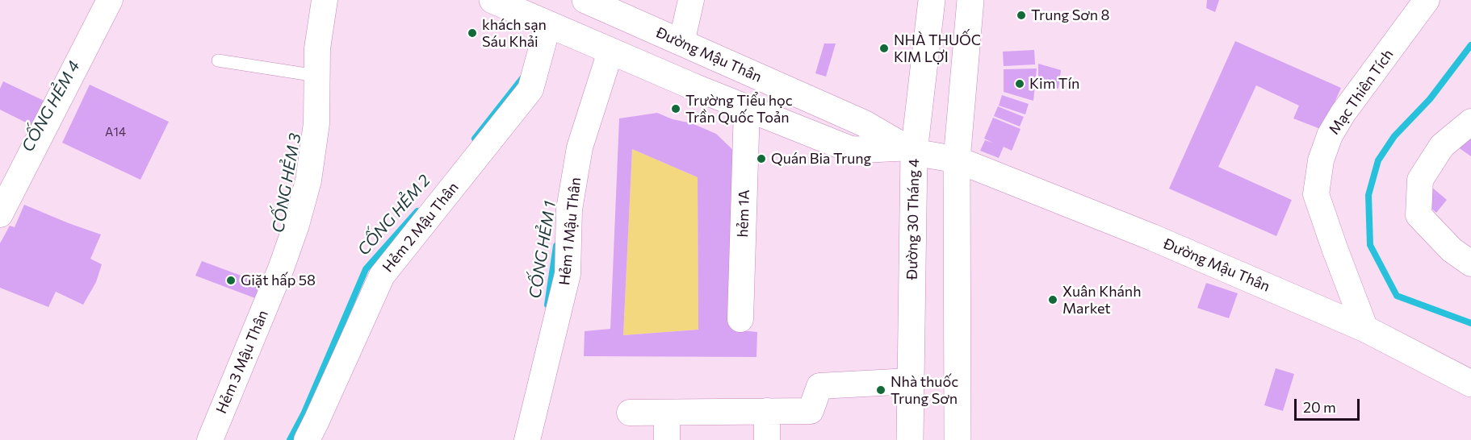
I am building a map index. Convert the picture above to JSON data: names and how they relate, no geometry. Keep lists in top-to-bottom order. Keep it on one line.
{"streets":{"main road":["Đường Mậu Thân","Đường 30 Tháng 4"],"street":["Mạc Thiên Tích","hẻm 1A","Hẻm 2 Mậu Thân","Hẻm 1 Mậu Thân","Hẻm 3 Mậu Thân"]},"crossings":[["Đường Mậu Thân","Mạc Thiên Tích"],["Đường Mậu Thân","Đường 30 Tháng 4"]],"water":["CỐNG HẺM 4","CỐNG HẺM 3","CỐNG HẺM 2","CỐNG HẺM 1"],"places":["Trung Sơn 8","khách sạn Sáu Khải","NHÀ THUỐC KIM LỢI","Kim Tín","Trường Tiểu học Trần Quốc Toản","Quán Bia Trung","Giặt hấp 58","Xuân Khánh Market","Nhà thuốc Trung Sơn"],"house_numbers":["A14"],"scale_bar":"20 m"}
